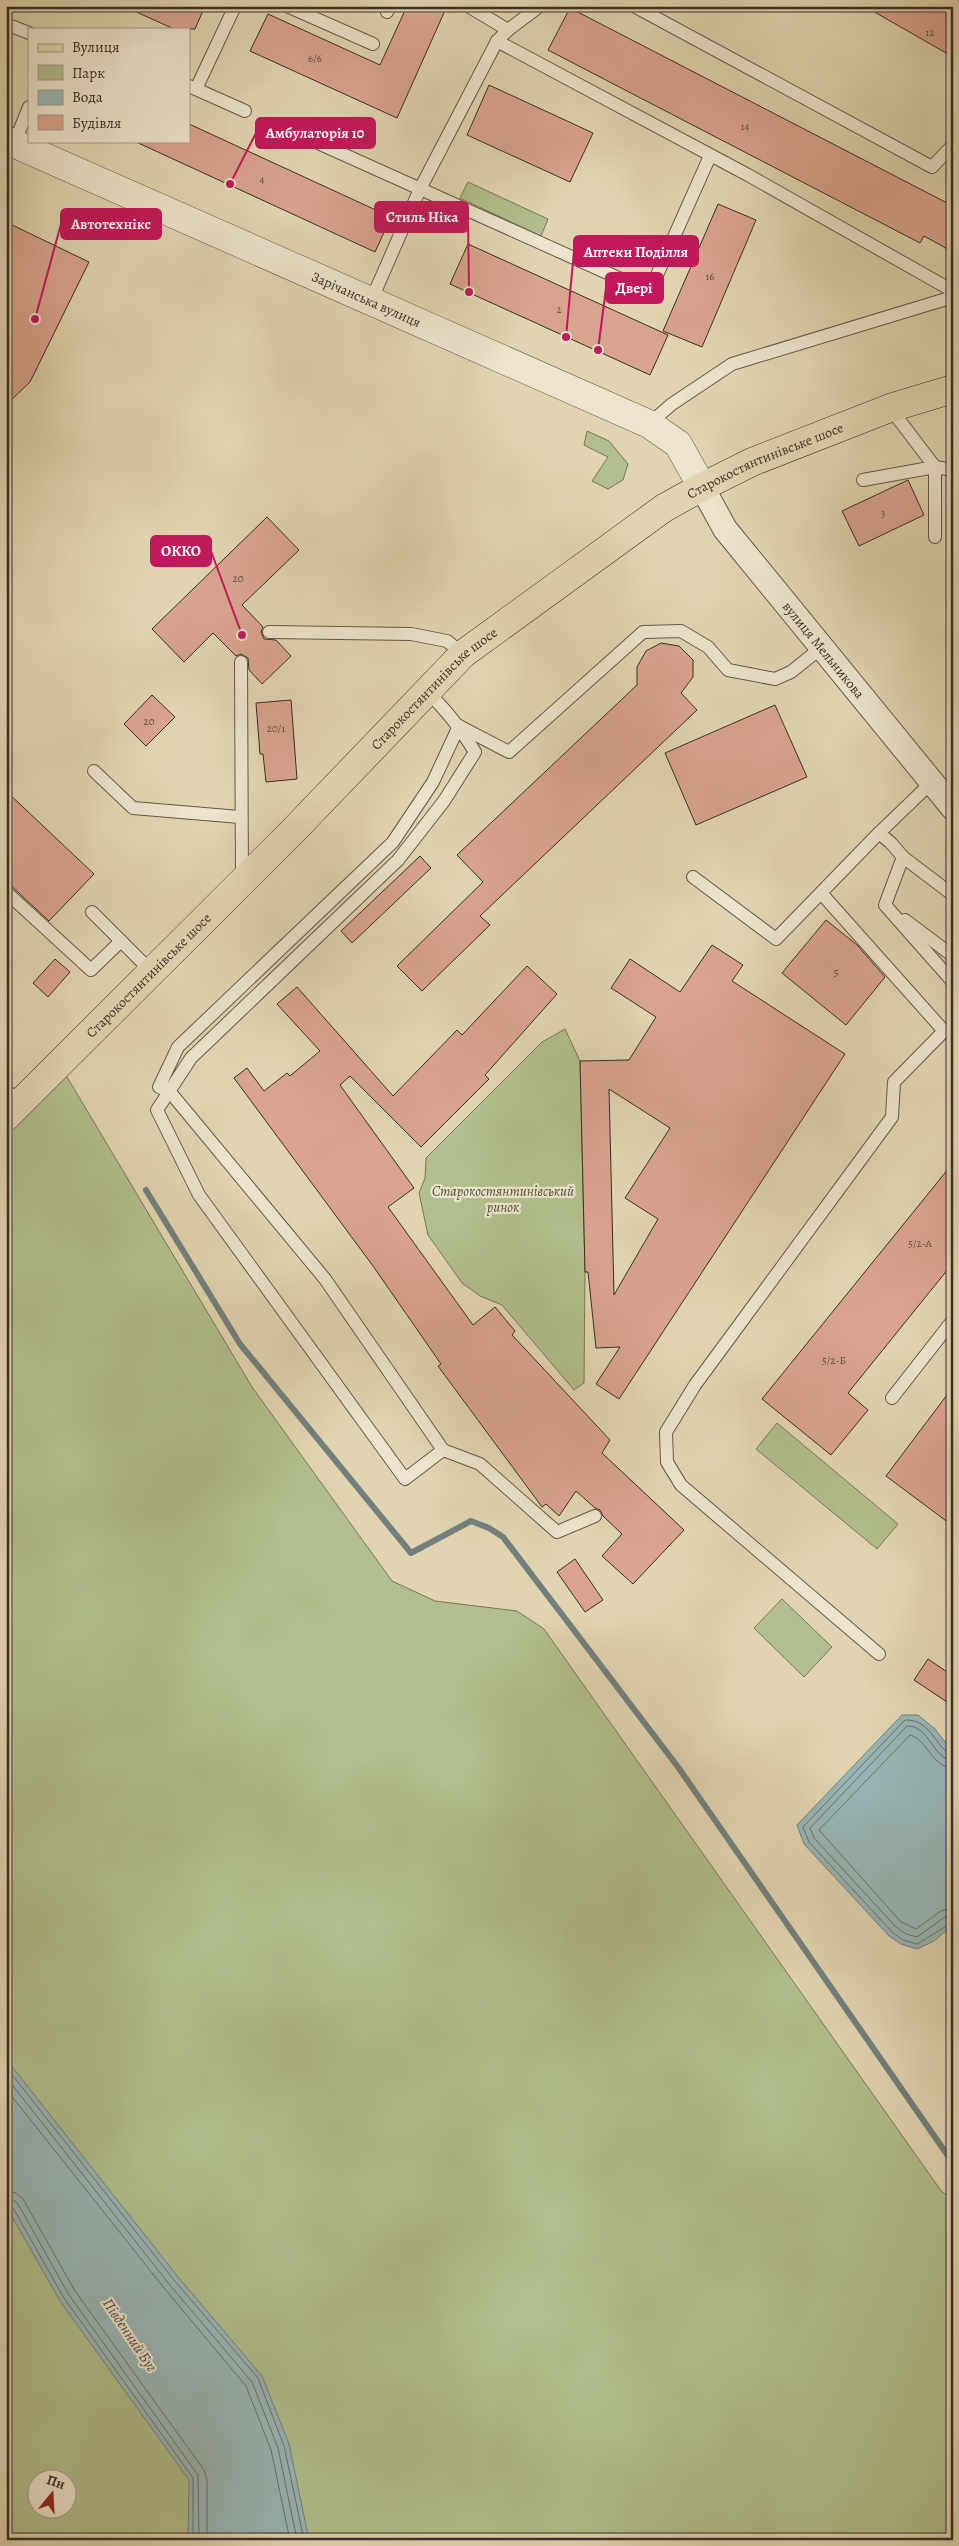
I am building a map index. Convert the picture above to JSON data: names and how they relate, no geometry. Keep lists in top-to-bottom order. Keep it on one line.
{"streets":{"main road":["Старокостянтинівське шосе"],"street":["Зарічанська вулиця","вулиця Мельникова"]},"crossings":[["Зарічанська вулиця","Старокостянтинівське шосе"],["Зарічанська вулиця","вулиця Мельникова"],["Старокостянтинівське шосе","вулиця Мельникова"]],"water":["Південний Буг"],"parks":["Старокостянтинівський ринок"],"places":["Амбулаторія 10","Стиль Ніка","Автотехнікс","Аптеки Поділля","Двері","ОККО"],"house_numbers":["12","6/6","14","4","16","2","3","20","20","20/1","5","5/2-А","5/2-Б"],"legend":["Вулиця","Парк","Вода","Будівля"],"north":"top"}
